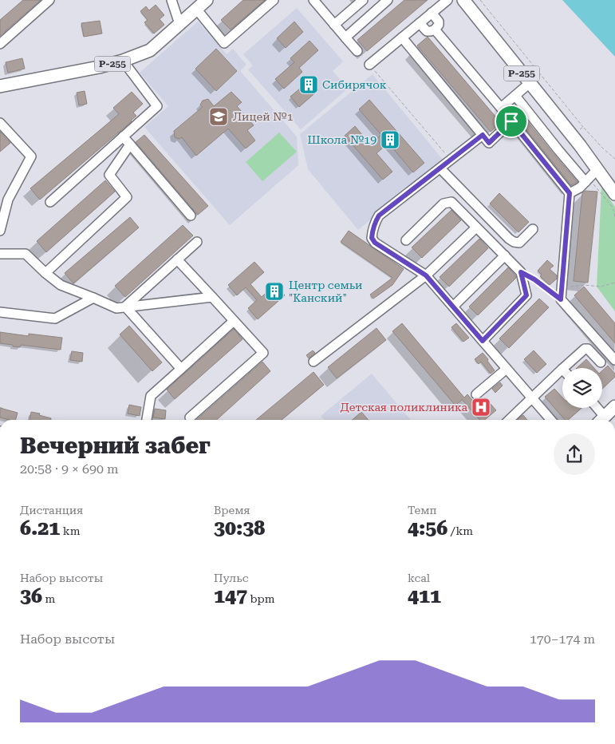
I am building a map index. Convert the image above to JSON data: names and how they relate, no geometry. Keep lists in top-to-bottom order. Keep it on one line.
{"streets":{"main road":["Р-255"]},"places":{"building":["Сибирячок","Школа №19","Центр семьи \"Канский\""],"school or university":["Лицей №1"],"hospital":["Детская поликлиника"]},"page":{"heading":["Вечерний забег","20:58 · 9 × 690 m"],"stats":[["Дистанция","6.21 km"],["Время","30:38"],["Темп","4:56 /km"],["Набор высоты","36 m"],["Пульс","147 bpm"],["kcal","411"]],"chart":["Набор высоты","170–174 m"]}}
